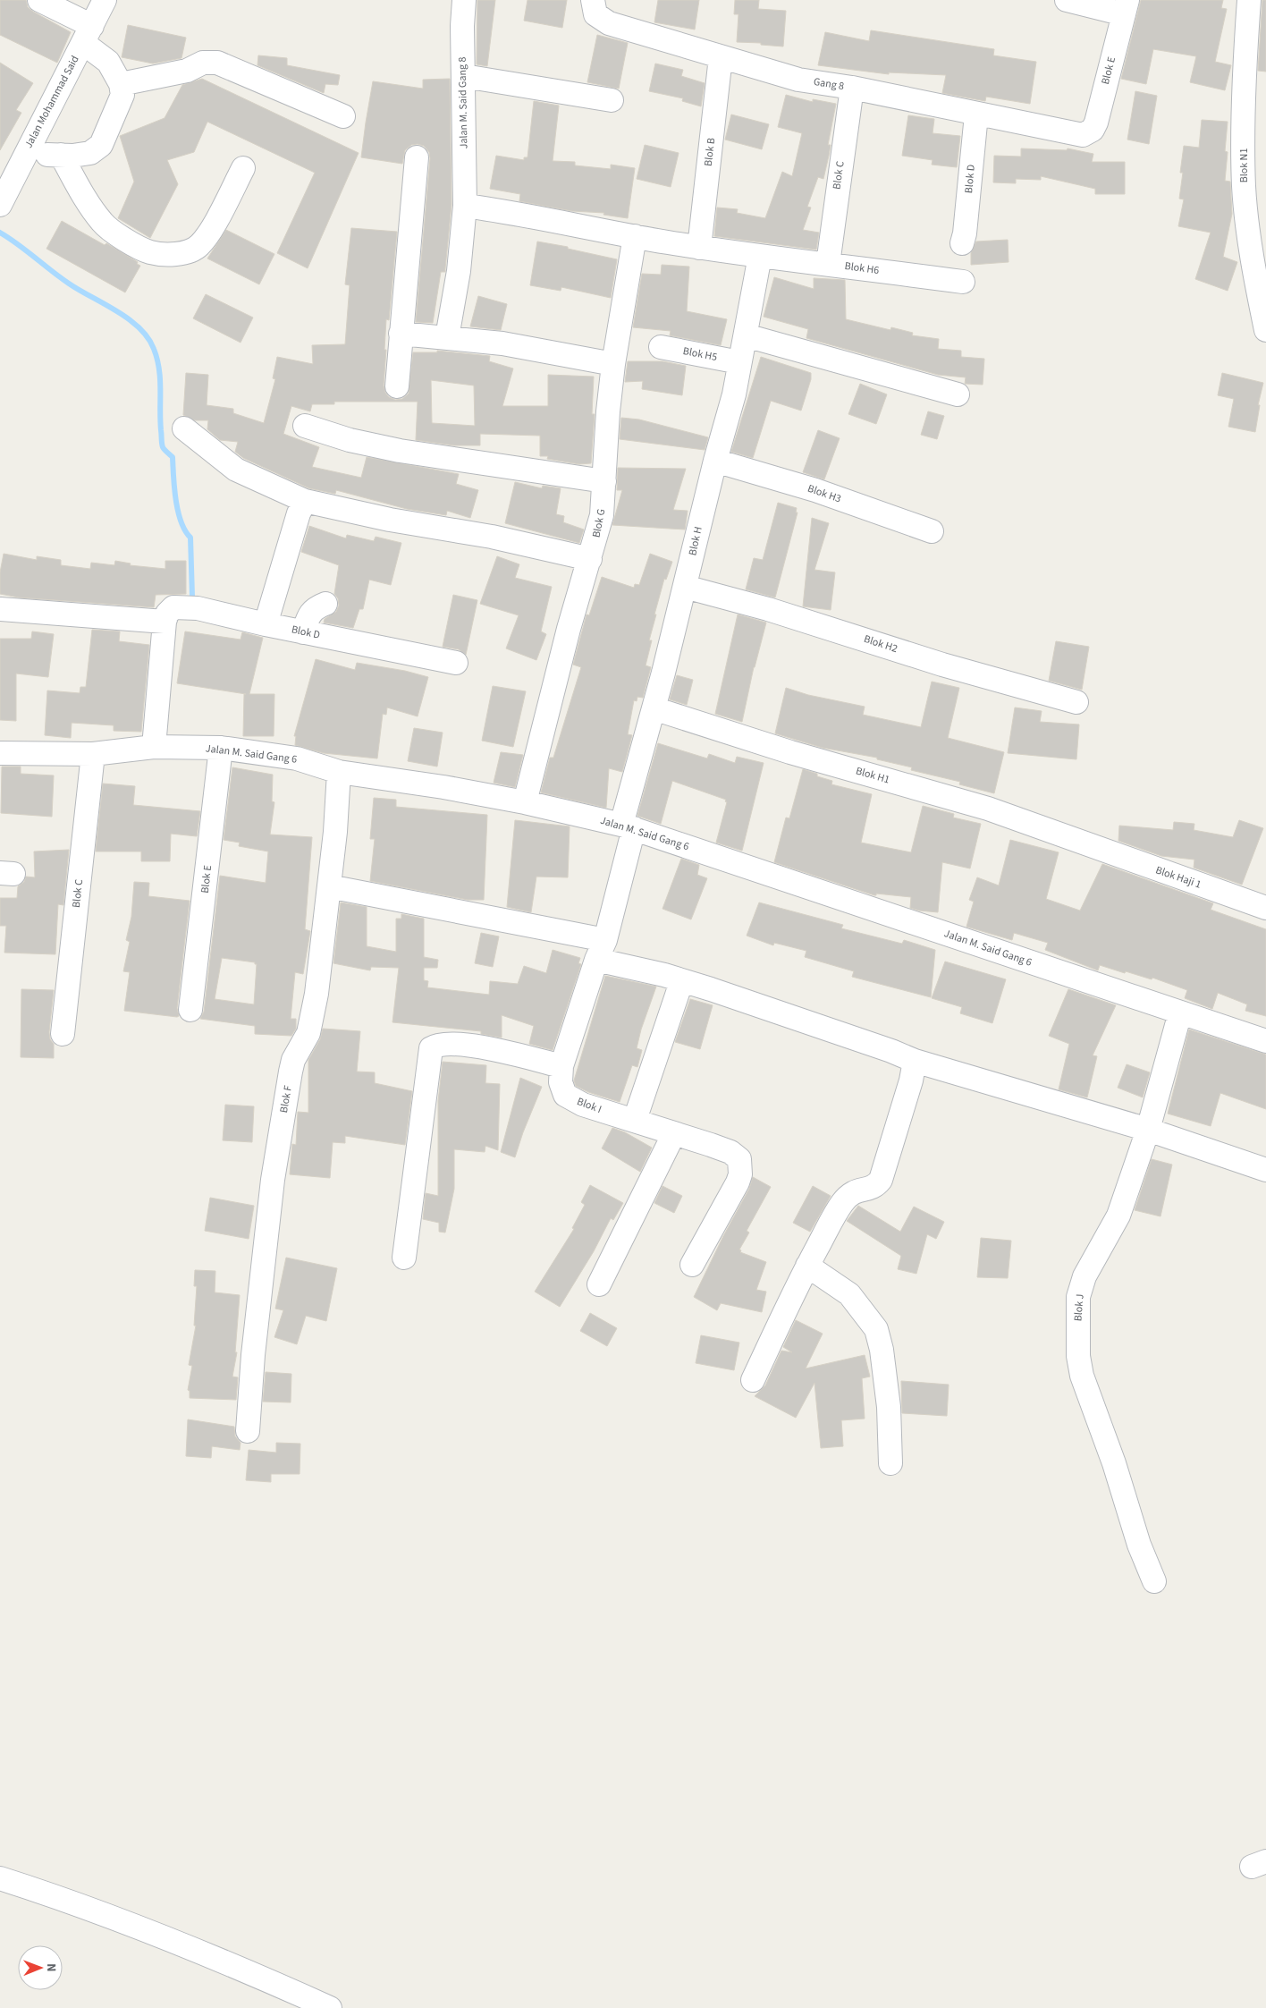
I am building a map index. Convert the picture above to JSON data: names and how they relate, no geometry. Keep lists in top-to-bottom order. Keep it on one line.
{"streets":{"street":["Blok E","Gang 8","Jalan Mohammad Said","Jalan M. Said Gang 8","Blok B","Blok N1","Blok C","Blok D","Blok H6","Blok H5","Blok H3","Blok G","Blok H","Blok H2","Jalan M. Said Gang 6","Blok H1","Blok Haji 1","Blok F","Blok I","Blok J"]},"crossings":[["Blok E","Gang 8"],["Blok E","Jalan M. Said Gang 6"],["Gang 8","Blok B"],["Gang 8","Blok C"],["Gang 8","Blok D"],["Jalan M. Said Gang 8","Blok H6"],["Blok B","Blok H6"],["Blok C","Blok H6"],["Blok C","Jalan M. Said Gang 6"],["Blok H6","Blok G"],["Blok H6","Blok H"],["Blok H5","Blok H"],["Blok H3","Blok H"],["Blok G","Jalan M. Said Gang 6"],["Blok H","Blok H2"],["Blok H","Jalan M. Said Gang 6"],["Blok H","Blok H1"],["Blok H","Blok I"],["Jalan M. Said Gang 6","Blok F"],["Jalan M. Said Gang 6","Blok I"],["Jalan M. Said Gang 6","Blok J"],["Blok H1","Blok Haji 1"]],"north":"right"}
